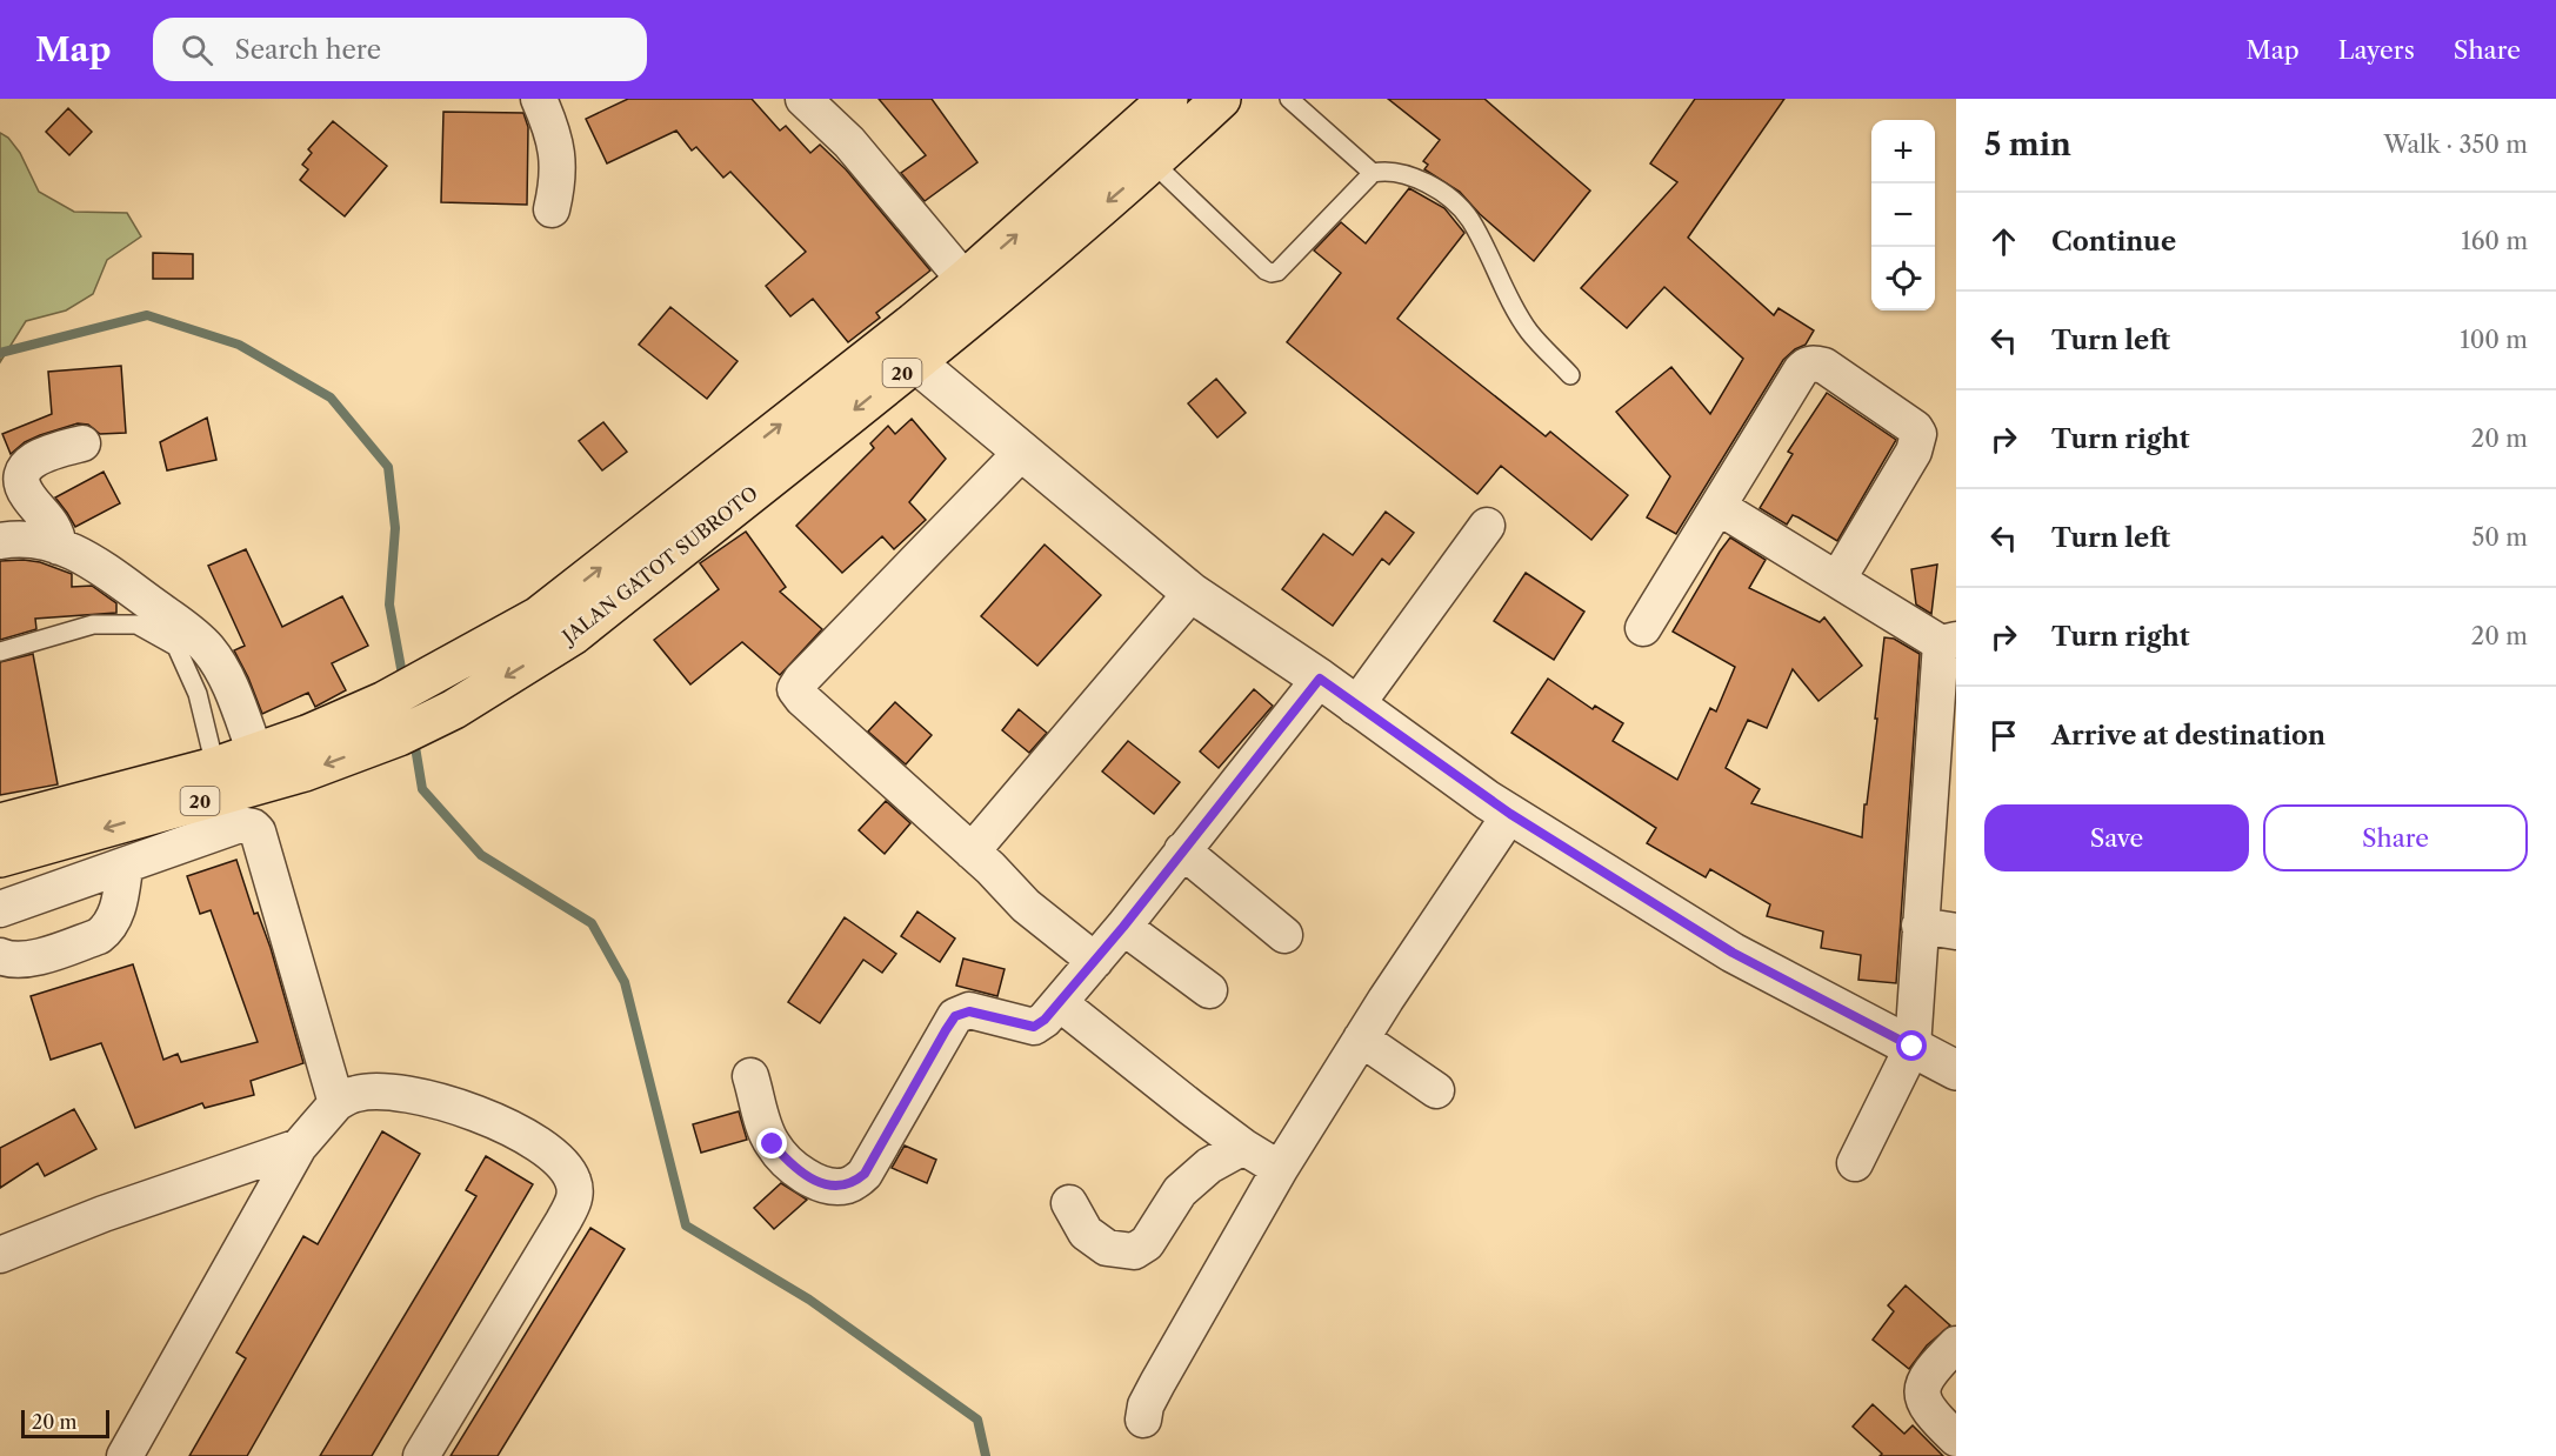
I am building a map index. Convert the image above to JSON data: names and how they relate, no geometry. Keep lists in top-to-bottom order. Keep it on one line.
{"streets":{"highway":["20","JALAN GATOT SUBROTO"]},"scale_bar":"20 m","page":{"header":"Map","search":"Search here","nav":["Map","Layers","Share"],"heading":["5 min","Walk · 350 m"],"map_buttons":["+","−"],"list":[["Continue","160 m"],["Turn left","100 m"],["Turn right","20 m"],["Turn left","50 m"],["Turn right","20 m"],"Arrive at destination"],"buttons":["Save","Share"],"scale":"20 m"}}
